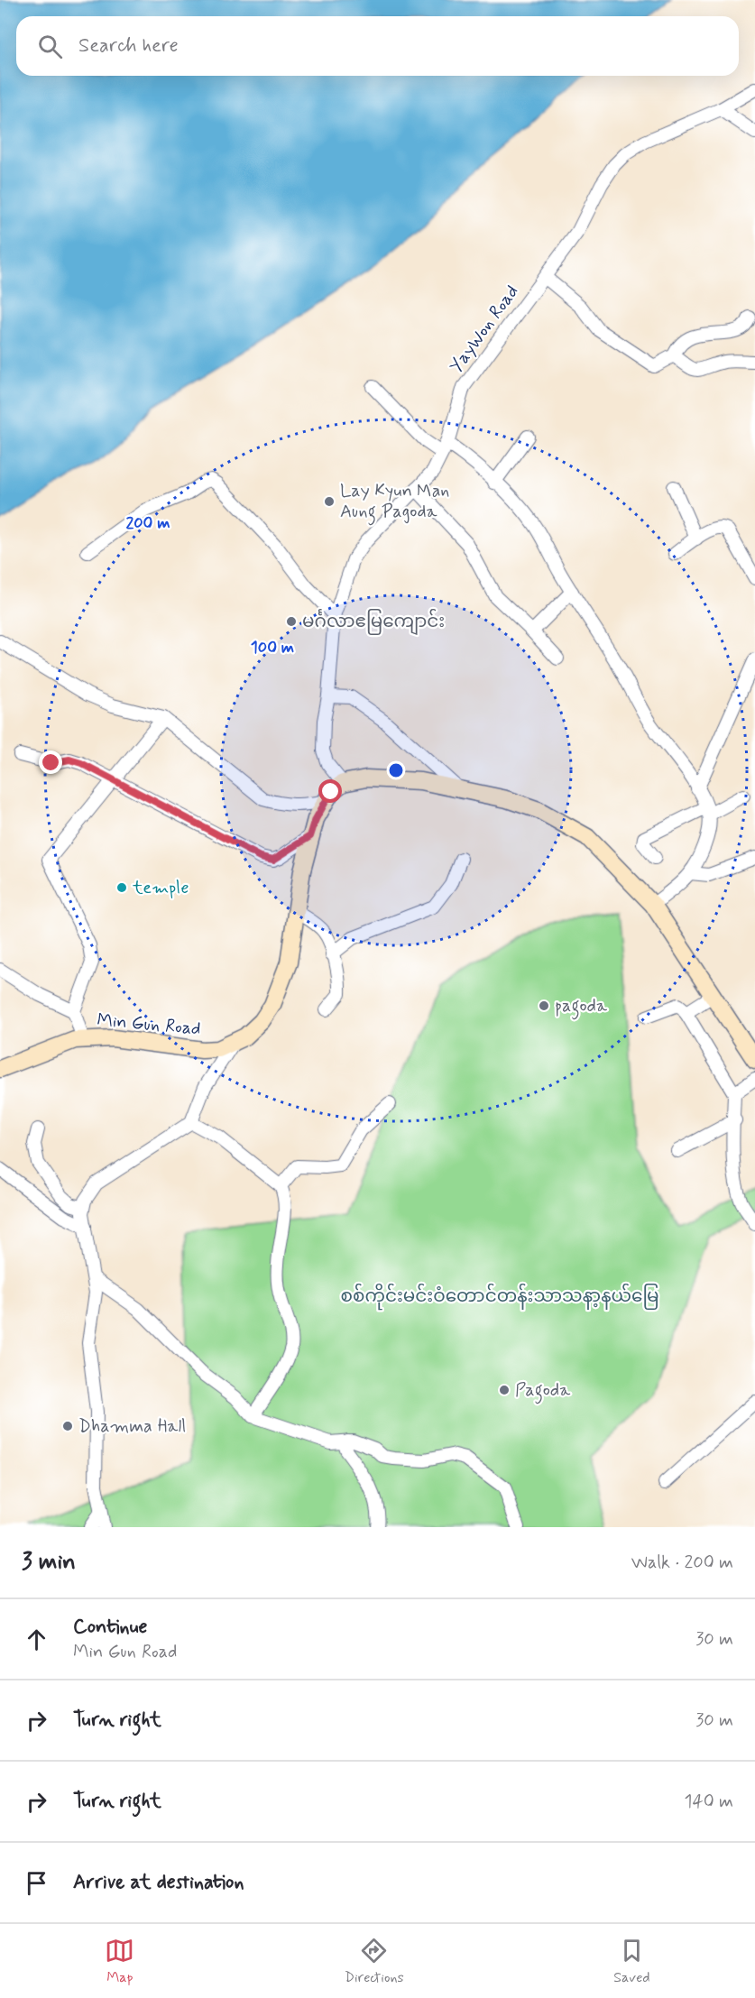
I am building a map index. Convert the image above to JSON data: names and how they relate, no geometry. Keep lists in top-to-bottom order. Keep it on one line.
{"streets":{"street":["YayWon Road","Min Gun Road"]},"crossings":[["YayWon Road","Min Gun Road"]],"parks":["စစ်ကိုင်းမင်းဝံတောင်တန်းသာသနာ့နယ်မြေ"],"places":["Lay Kyun Man Aung Pagoda","မင်္ဂလာဧမြကျောင်း","temple","pagoda","Pagoda","Dhamma Hall"],"page":{"search":"Search here","heading":["3 min","Walk · 200 m"],"list":[["Continue","Min Gun Road","30 m"],["Turn right","30 m"],["Turn right","140 m"],"Arrive at destination"],"nav":["Map","Directions","Saved"]},"rings":["200 m","100 m"]}
